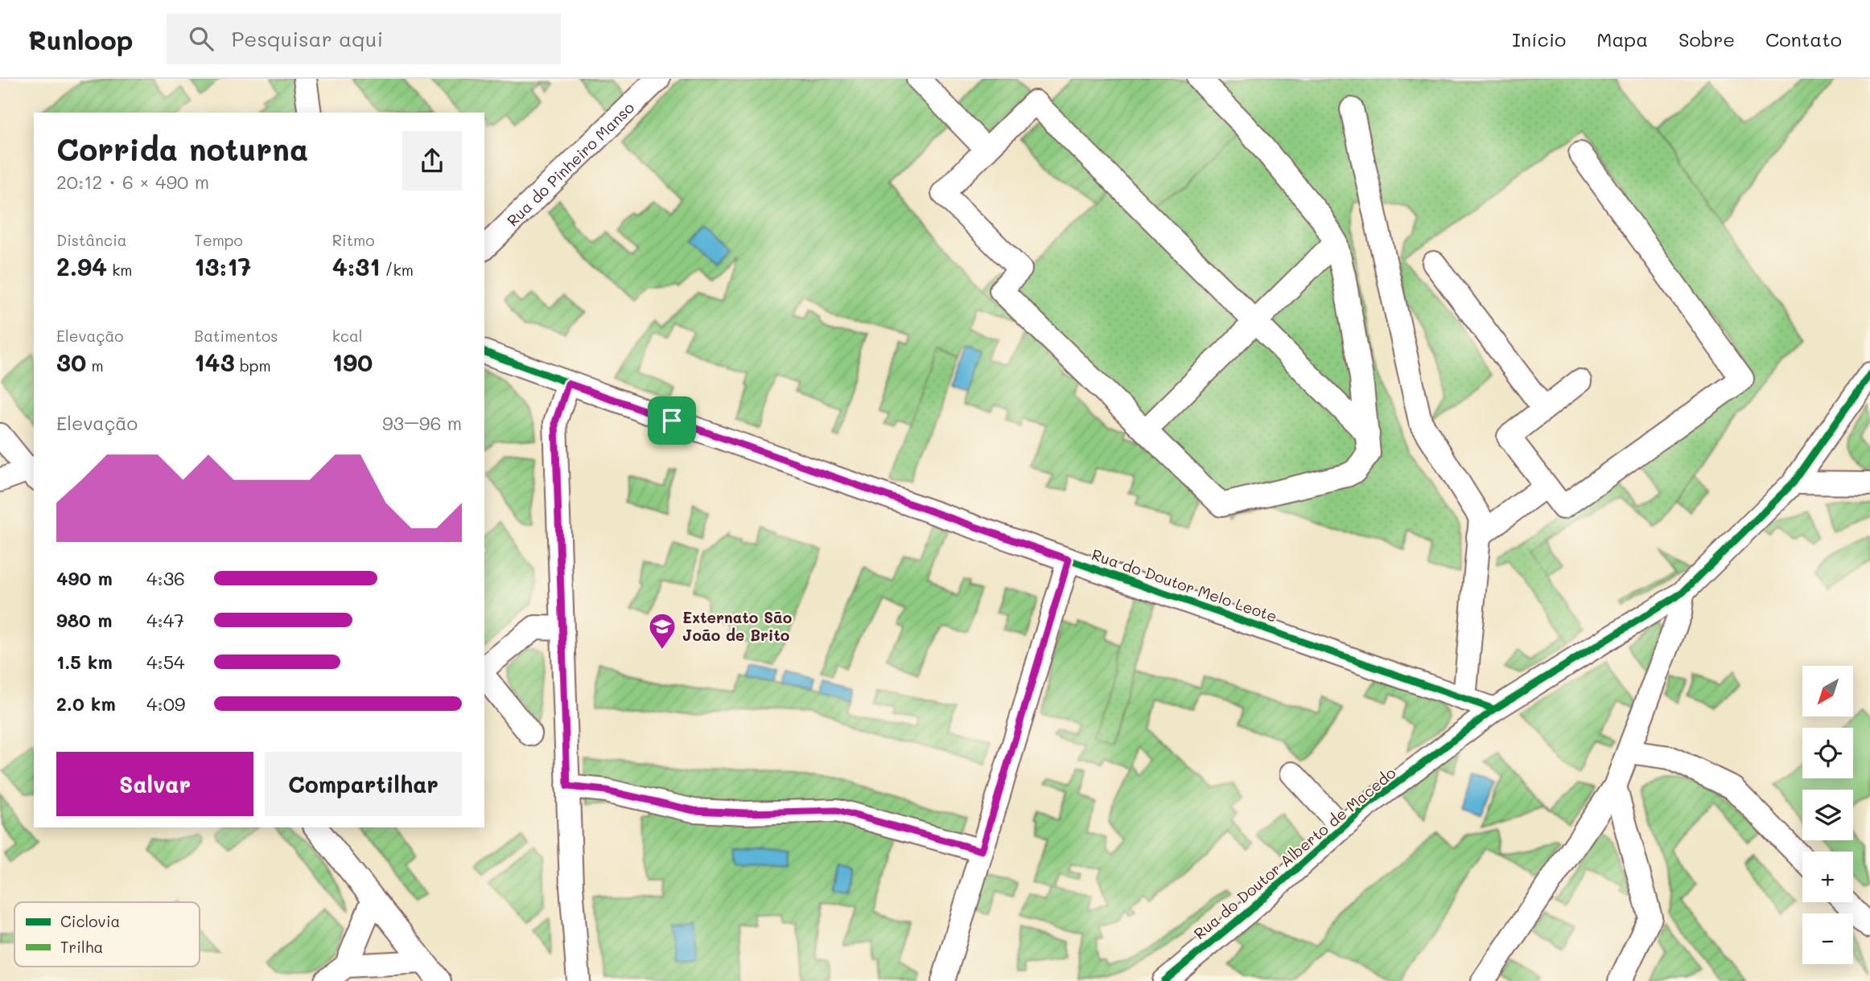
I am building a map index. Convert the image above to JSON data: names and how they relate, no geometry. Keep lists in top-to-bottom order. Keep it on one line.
{"streets":{"street":["Rua do Pinheiro Manso","Rua do Doutor Melo Leote","Rua do Doutor Alberto de Macedo"]},"crossings":[["Rua do Doutor Melo Leote","Rua do Doutor Alberto de Macedo"]],"places":{"school or university":["Externato São João de Brito"]},"legend":["Ciclovia","Trilha"],"north":"bottom left","page":{"header":"Runloop","search":"Pesquisar aqui","nav":["Início","Mapa","Sobre","Contato"],"heading":["Corrida noturna","20:12 · 6 × 490 m"],"stats":[["Distância","2.94 km"],["Tempo","13:17"],["Ritmo","4:31 /km"],["Elevação","30 m"],["Batimentos","143 bpm"],["kcal","190"]],"chart":["Elevação","93–96 m"],"list":[{"name":"490 m","note":"4:36"},{"name":"980 m","note":"4:47"},{"name":"1.5 km","note":"4:54"},{"name":"2.0 km","note":"4:09"}],"map_buttons":["+","−"],"buttons":["Salvar","Compartilhar"]}}
